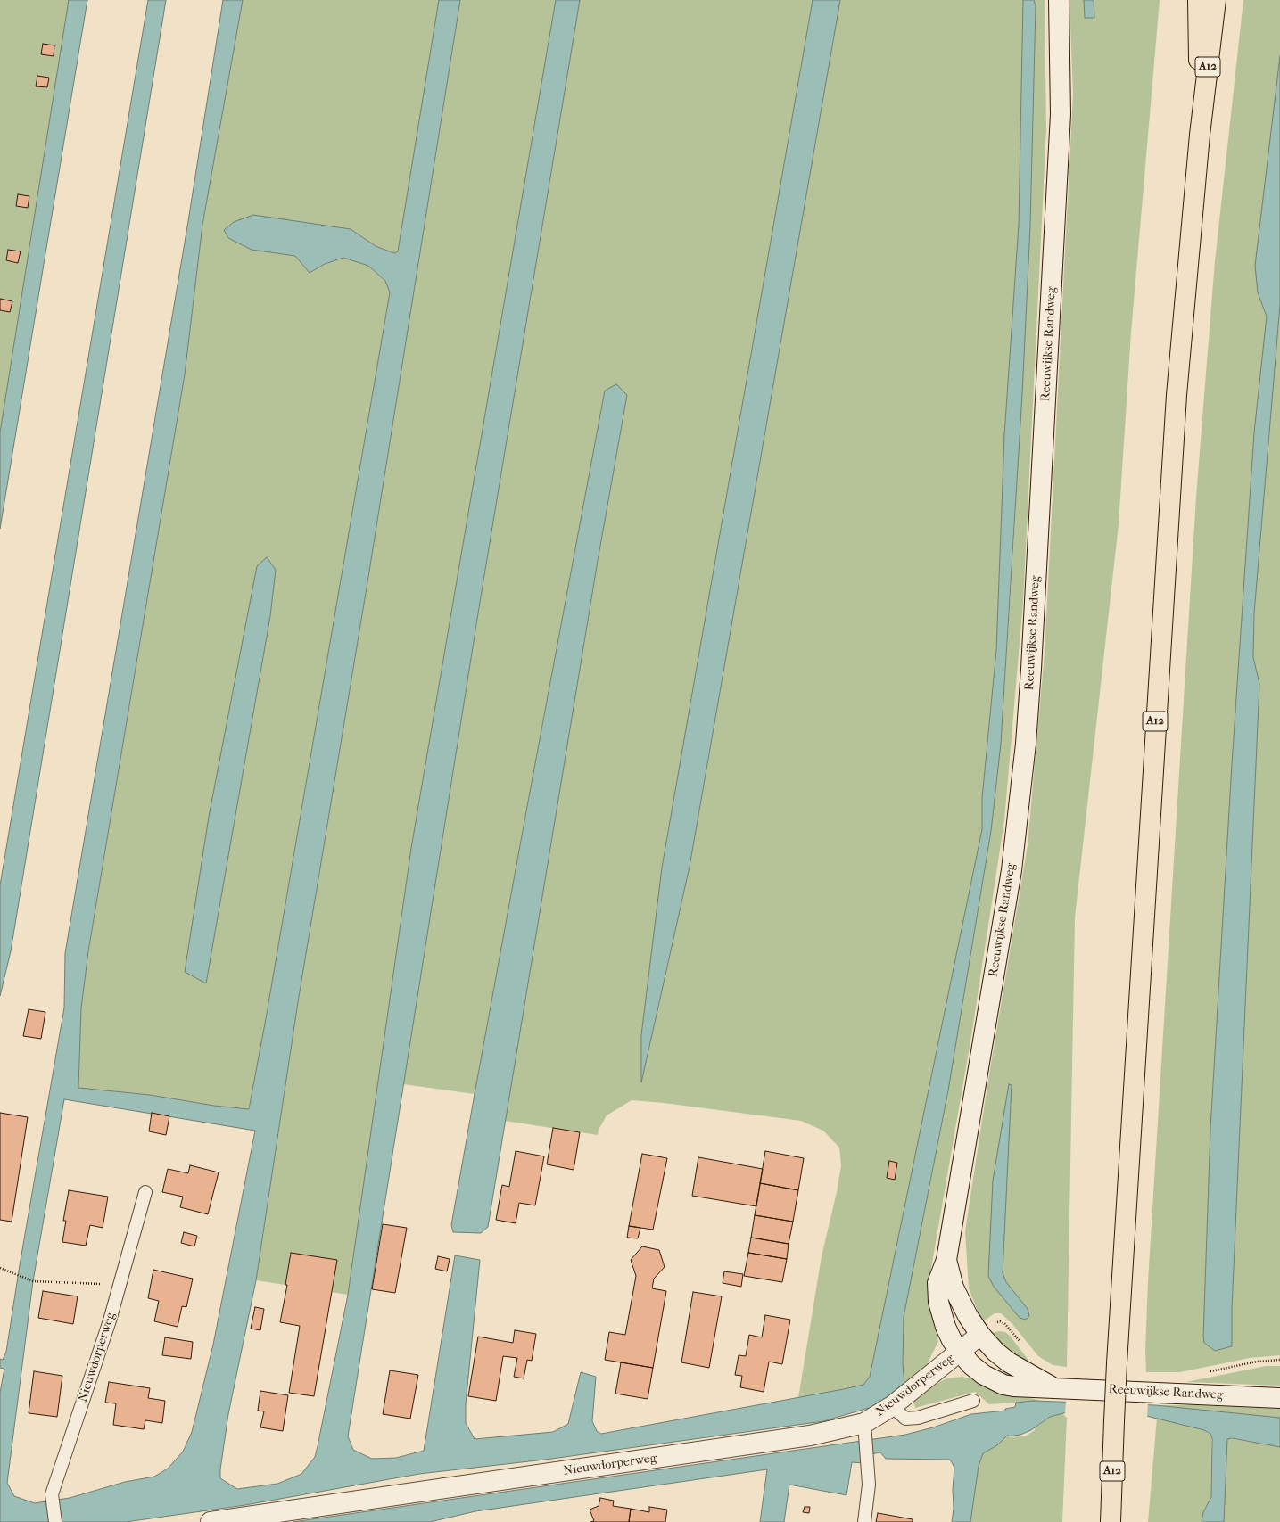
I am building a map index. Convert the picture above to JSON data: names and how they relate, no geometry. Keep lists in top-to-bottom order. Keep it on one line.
{"streets":{"highway":["A12"],"main road":["Reeuwijkse Randweg","Nieuwdorperweg"]},"crossings":[["Reeuwijkse Randweg","Nieuwdorperweg"]]}
